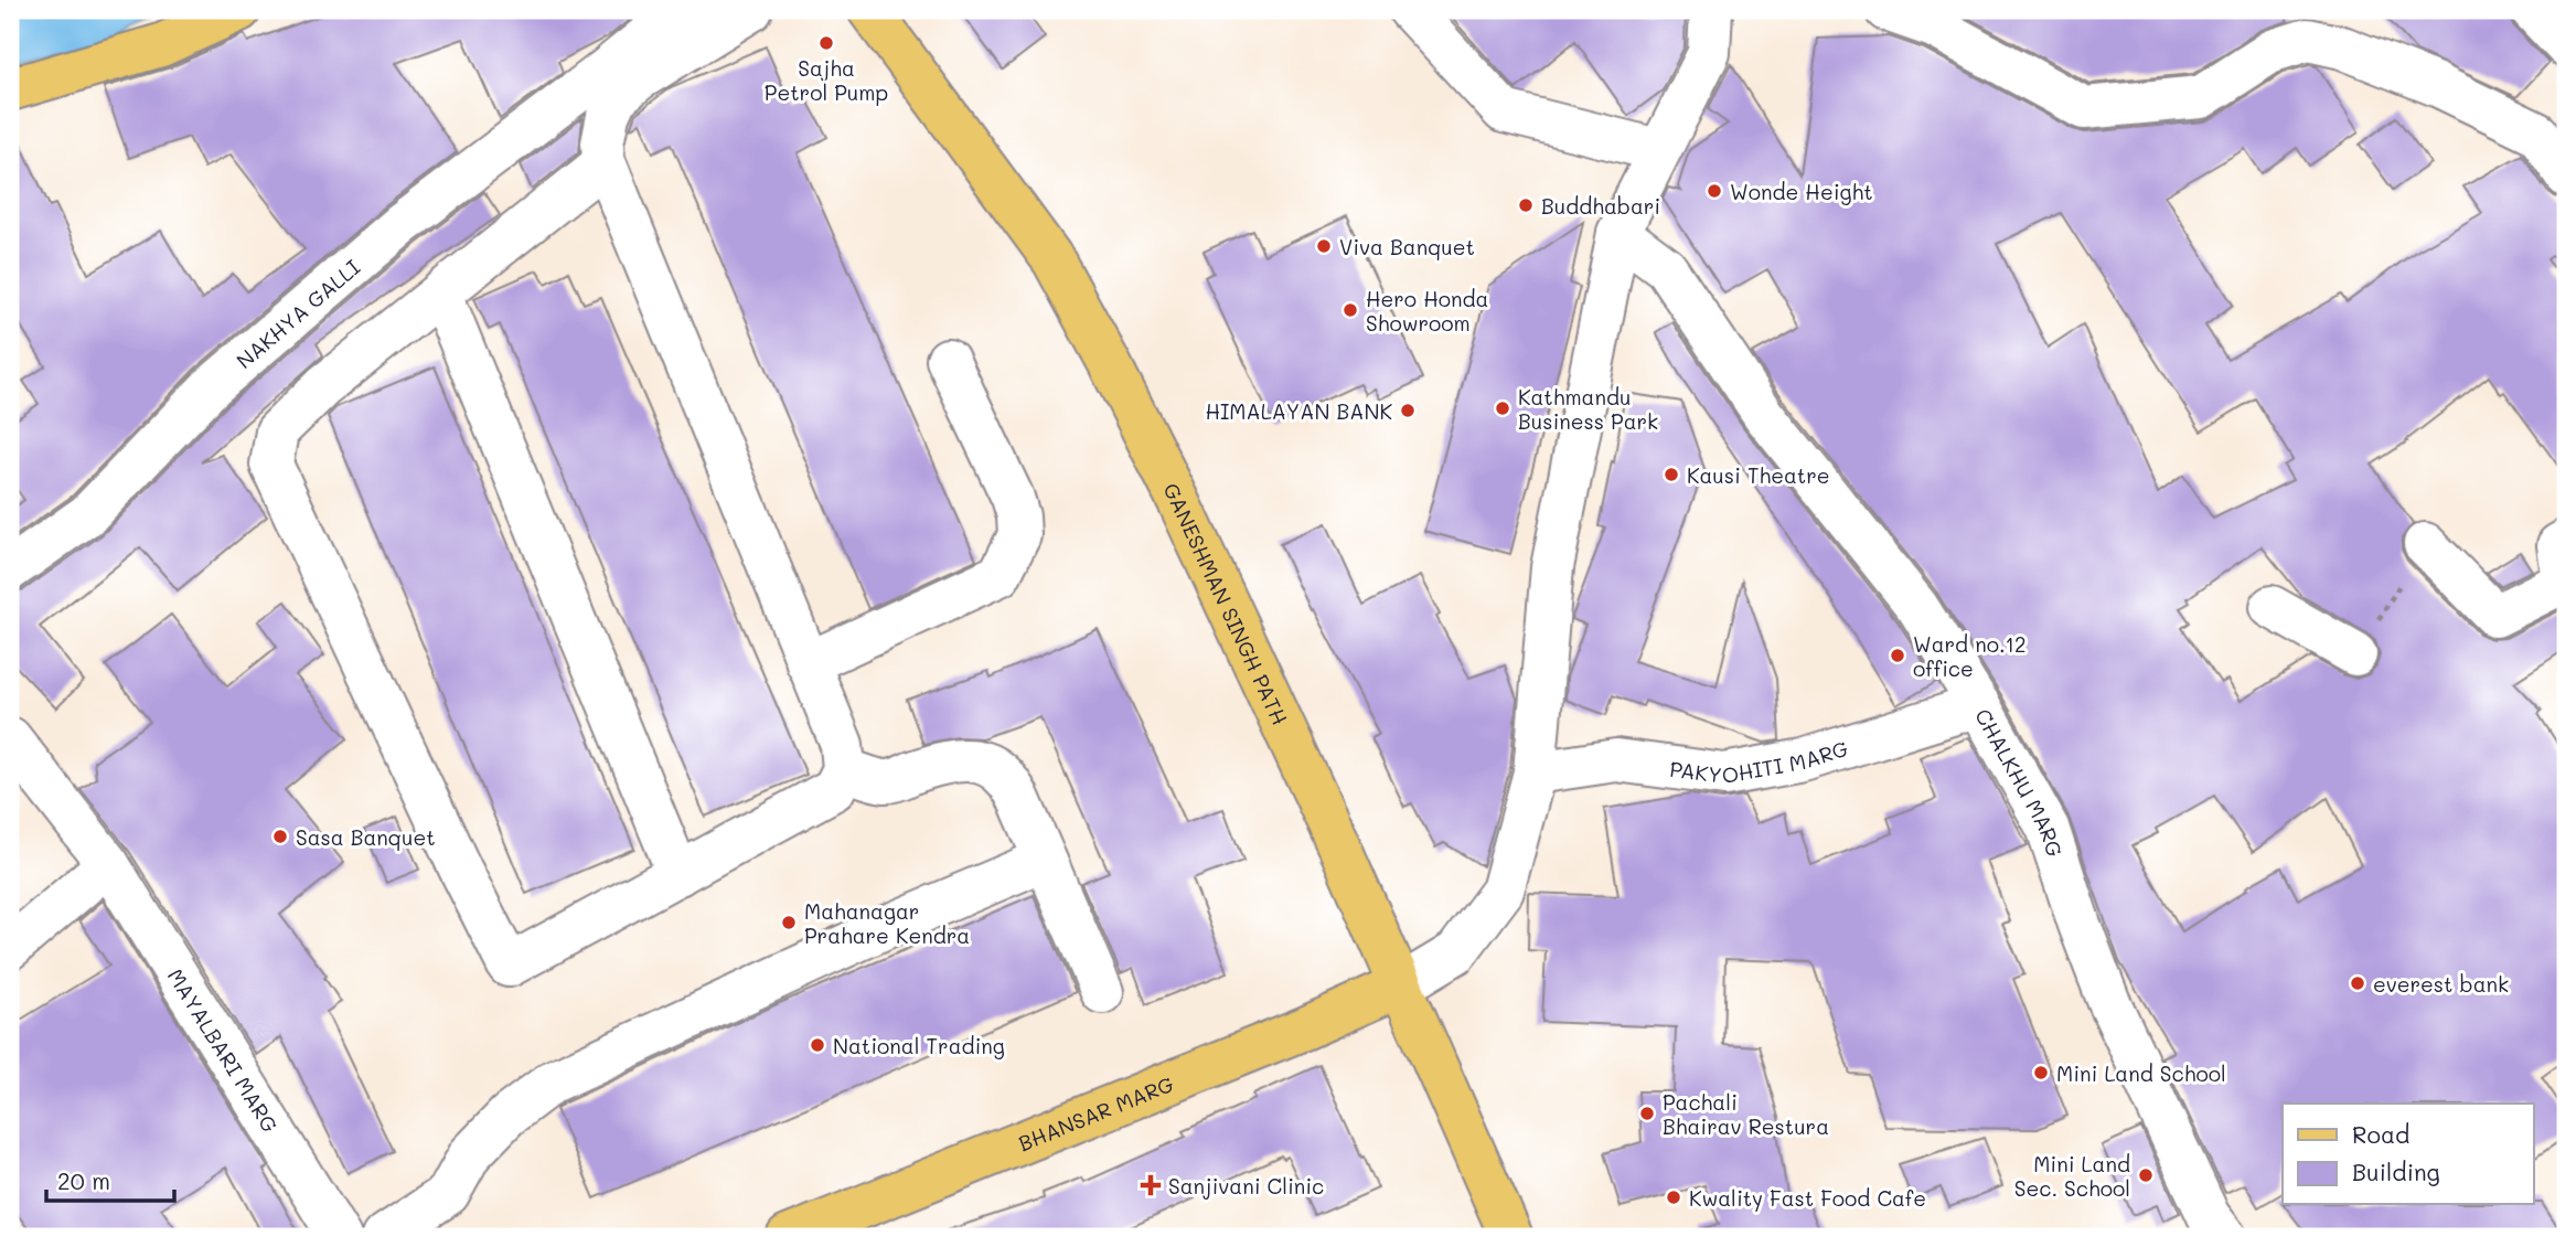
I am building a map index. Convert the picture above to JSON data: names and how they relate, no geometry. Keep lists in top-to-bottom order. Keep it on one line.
{"streets":{"main road":["GANESHMAN SINGH PATH","BHANSAR MARG"],"street":["NAKHYA GALLI","PAKYOHITI MARG","CHALKHU MARG","MAYALBARI MARG"]},"crossings":[["GANESHMAN SINGH PATH","BHANSAR MARG"],["PAKYOHITI MARG","CHALKHU MARG"]],"places":{"other":["Sajha Petrol Pump","Wonde Height","Buddhabari","Viva Banquet","Hero Honda Showroom","Kathmandu Business Park","HIMALAYAN BANK","Kausi Theatre","Ward no.12 office","Sasa Banquet","Mahanagar Prahare Kendra","everest bank","National Trading","Mini Land School","Pachali Bhairav Restura","Mini Land Sec. School","Kwality Fast Food Cafe"],"health":["Sanjivani Clinic"]},"legend":["Road","Building"],"scale_bar":"20 m"}
